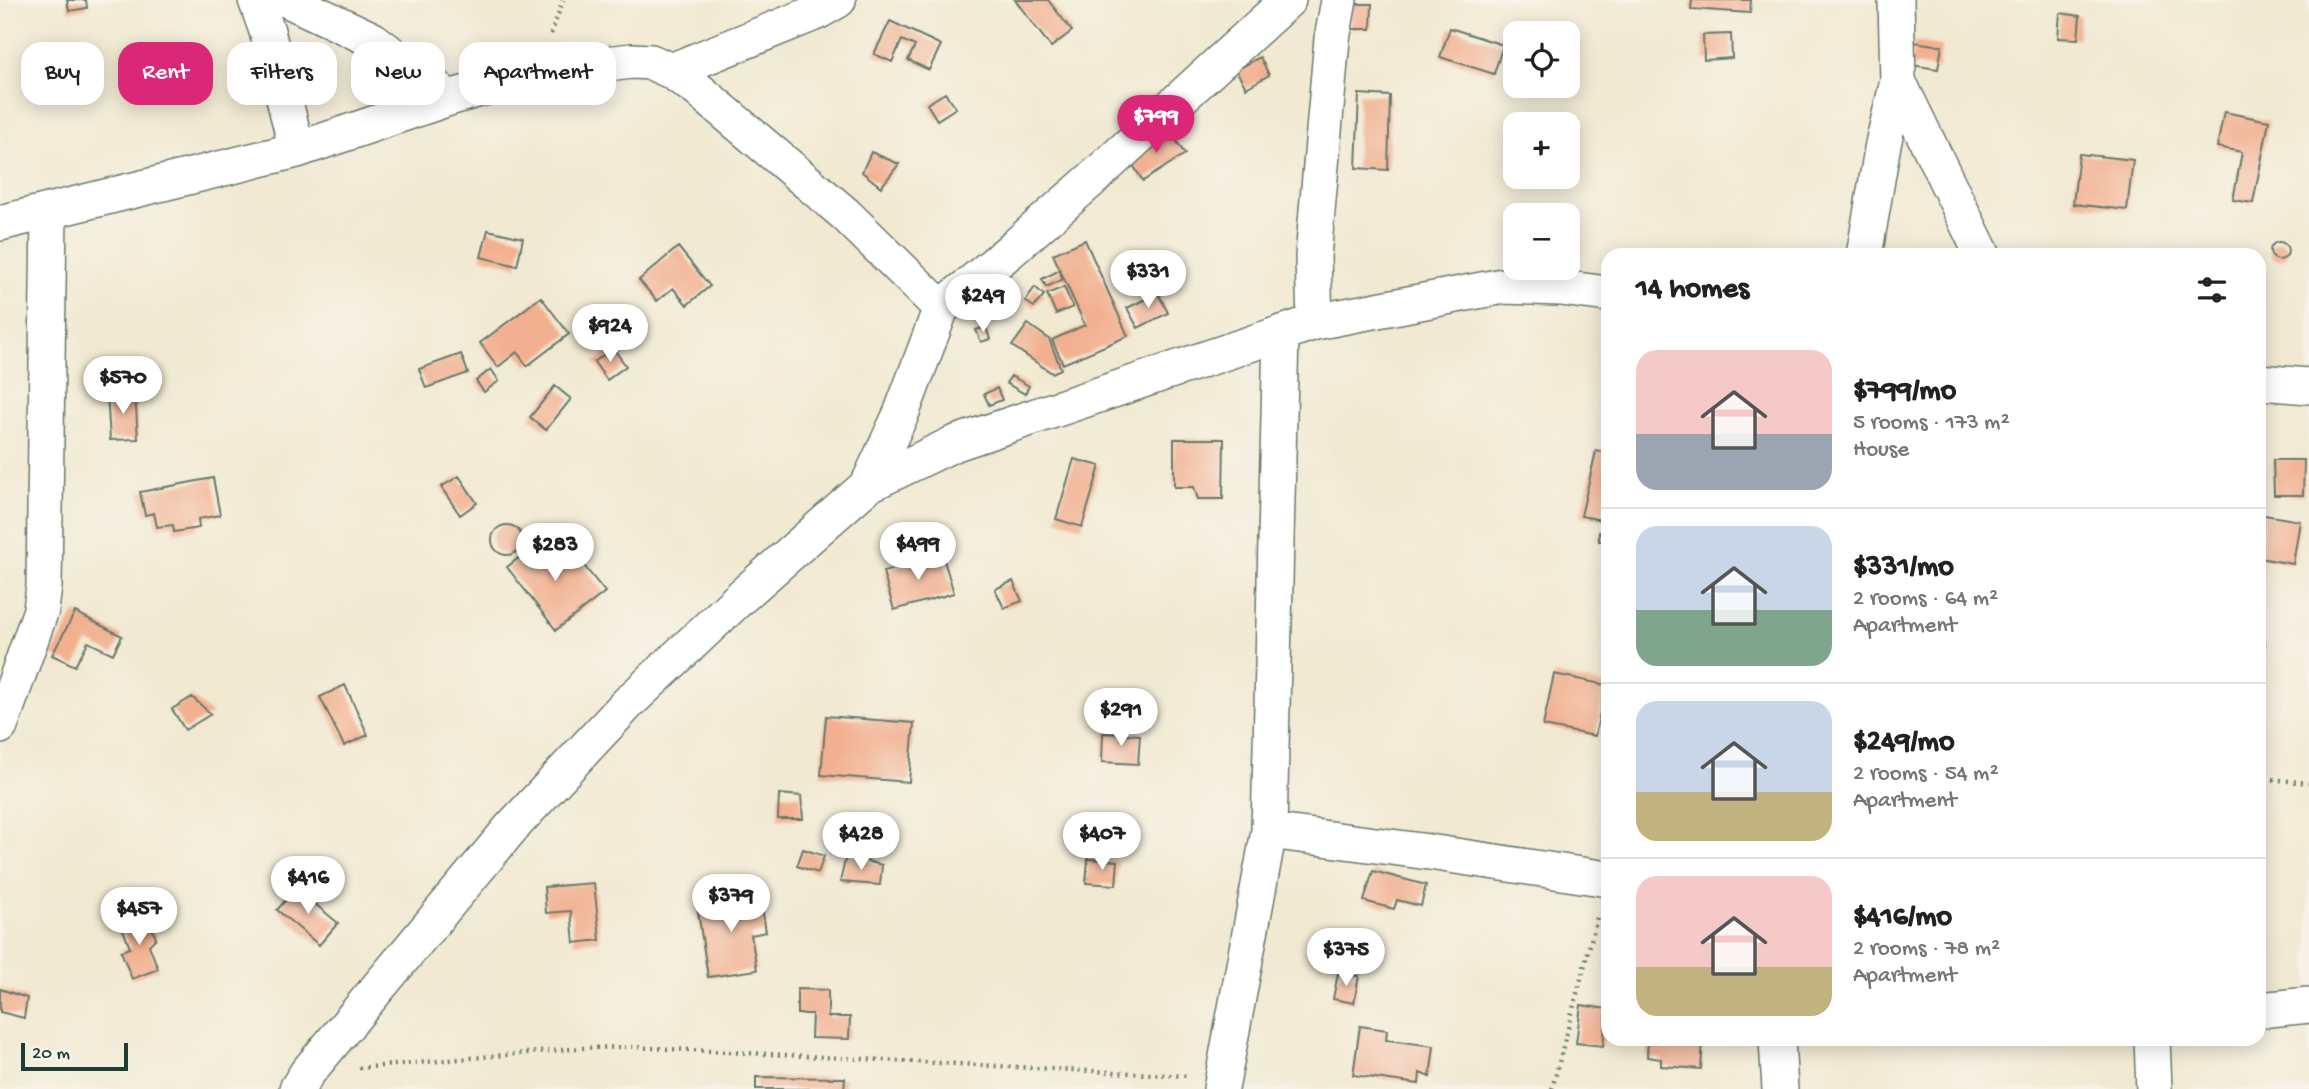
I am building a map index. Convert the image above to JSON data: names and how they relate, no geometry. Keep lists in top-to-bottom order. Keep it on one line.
{"scale_bar":"20 m","page":{"map_buttons":["+","−"],"chip":["Buy","Rent","Filters","New","Apartment"],"price":["$799","$331","$249","$924","$570","$499","$283","$291","$428","$407","$416","$379","$457","$375"],"heading":"14 homes","list":[{"name":"$799/mo","note":"5 rooms · 173 m² · House"},{"name":"$331/mo","note":"2 rooms · 64 m² · Apartment"},{"name":"$249/mo","note":"2 rooms · 54 m² · Apartment"},{"name":"$416/mo","note":"2 rooms · 78 m² · Apartment"}],"scale":"20 m"}}
